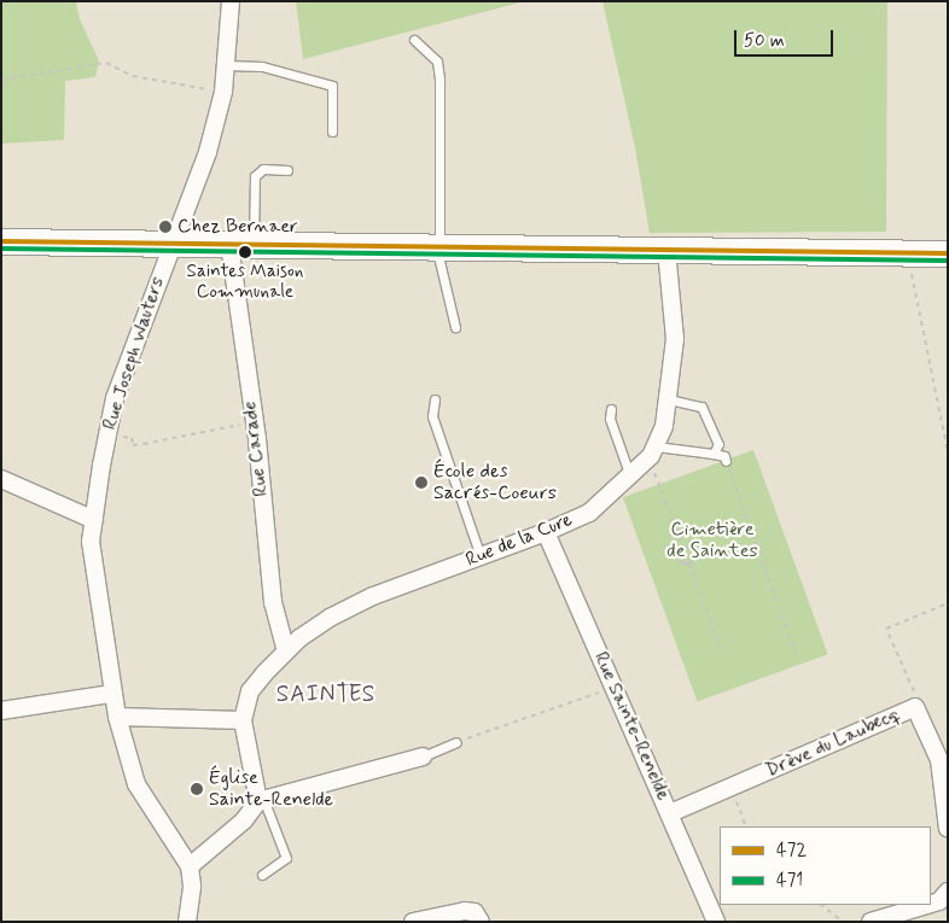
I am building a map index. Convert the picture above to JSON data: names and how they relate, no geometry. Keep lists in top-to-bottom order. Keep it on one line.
{"streets":{"street":["Rue Joseph Wauters","Rue Carade","Rue de la Cure","Rue Sainte-Renelde","Drève du Laubecq"]},"crossings":[["Rue Carade","Rue de la Cure"],["Rue de la Cure","Rue Sainte-Renelde"],["Rue Sainte-Renelde","Drève du Laubecq"]],"districts":["SAINTES"],"parks":["Cimetière de Saintes"],"places":["Chez Bernaer","Saintes Maison Communale","École des Sacrés-Coeurs","Église Sainte-Renelde"],"lines":["transit line 472","transit line 471"],"legend":["472","471"],"scale_bar":"50 m"}
